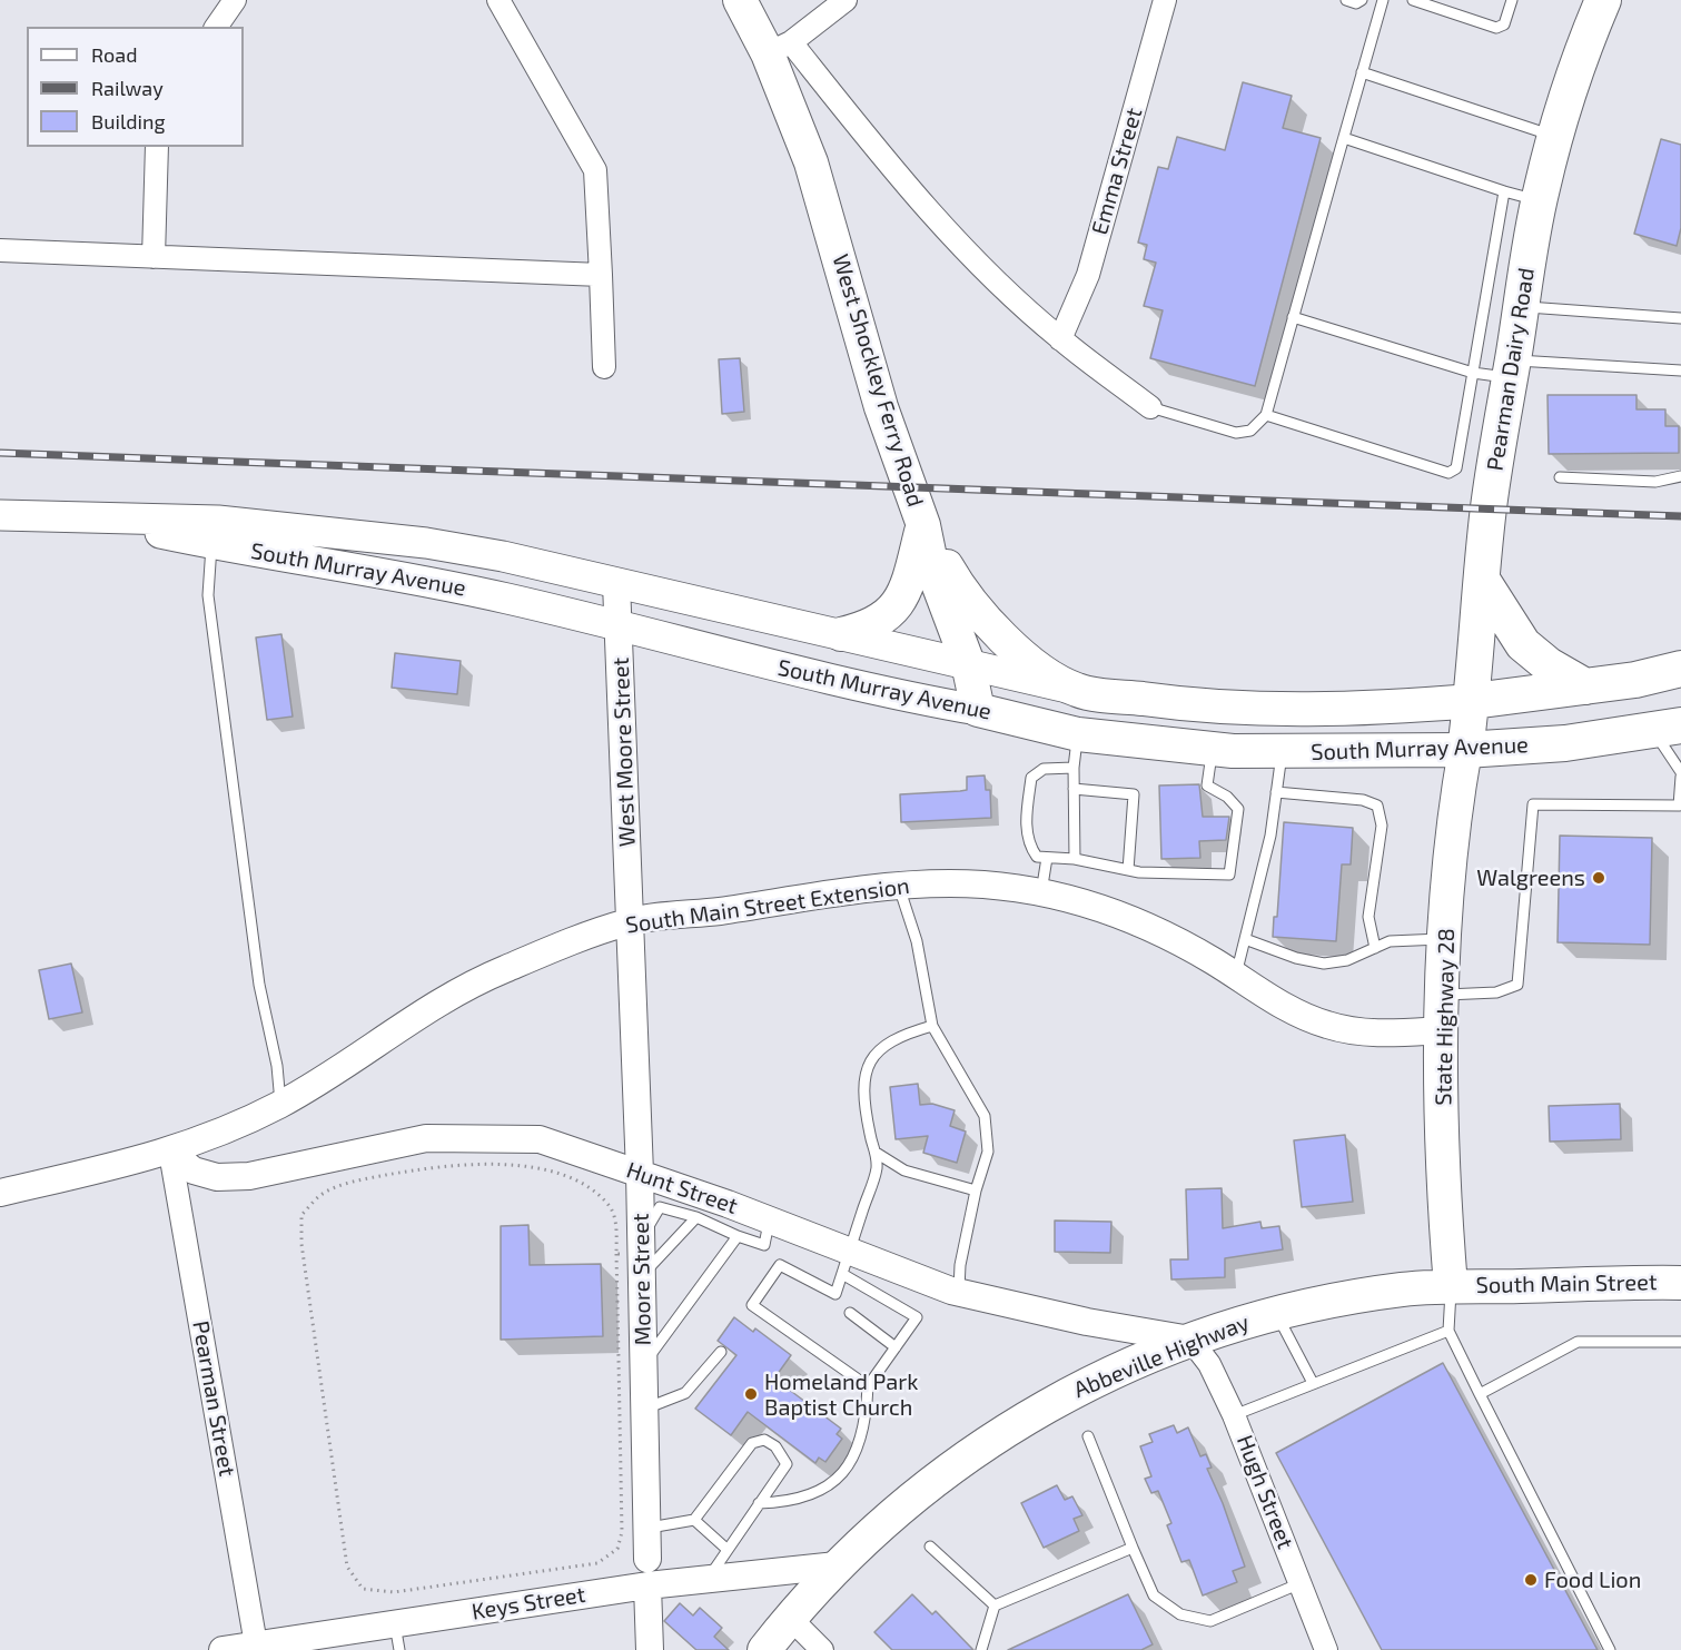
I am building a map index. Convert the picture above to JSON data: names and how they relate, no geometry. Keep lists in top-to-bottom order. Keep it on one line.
{"streets":{"highway":["Pearman Dairy Road","South Murray Avenue"],"main road":["West Shockley Ferry Road","State Highway 28","South Main Street","Abbeville Highway"],"street":["Emma Street","West Moore Street","South Main Street Extension","Hunt Street","Moore Street","Pearman Street","Hugh Street","Keys Street"]},"crossings":[["Emma Street","West Shockley Ferry Road"],["Pearman Dairy Road","South Murray Avenue"],["Pearman Dairy Road","State Highway 28"],["West Shockley Ferry Road","South Murray Avenue"],["South Murray Avenue","West Moore Street"],["South Murray Avenue","State Highway 28"],["West Moore Street","South Main Street Extension"],["West Moore Street","Moore Street"],["South Main Street Extension","State Highway 28"],["South Main Street Extension","Hunt Street"],["South Main Street Extension","Moore Street"],["South Main Street Extension","Pearman Street"],["State Highway 28","South Main Street"],["State Highway 28","Abbeville Highway"],["Hunt Street","Moore Street"],["Hunt Street","Abbeville Highway"],["Hunt Street","Pearman Street"],["Hunt Street","Hugh Street"],["South Main Street","Abbeville Highway"],["Abbeville Highway","Hugh Street"],["Abbeville Highway","Keys Street"],["Pearman Street","Keys Street"]],"places":["Walgreens","Homeland Park Baptist Church","Food Lion"],"legend":["Road","Railway","Building"]}
